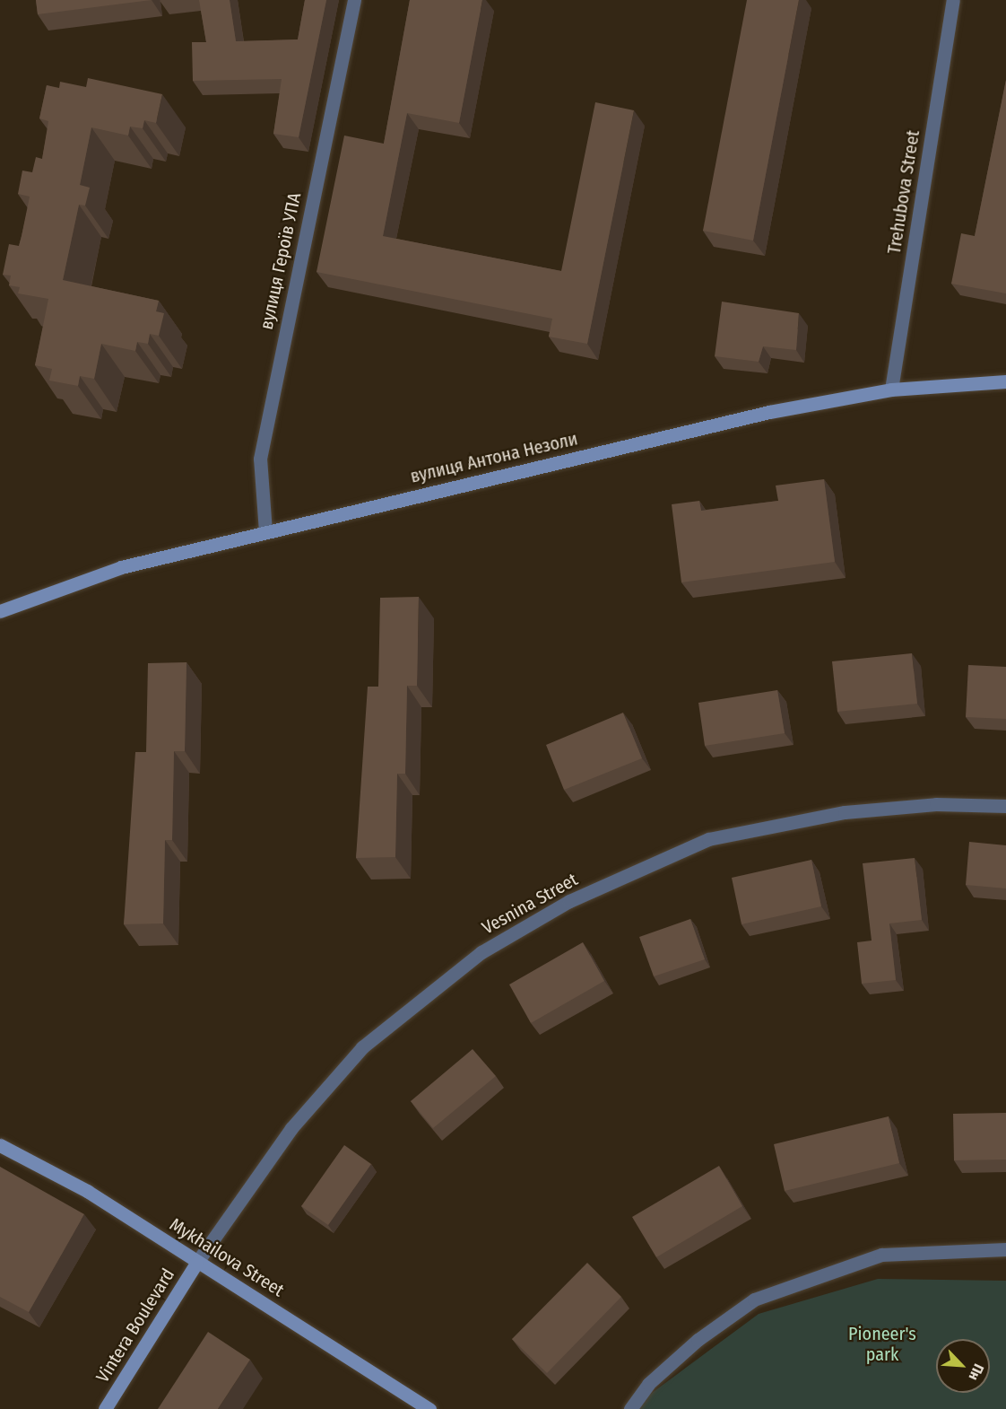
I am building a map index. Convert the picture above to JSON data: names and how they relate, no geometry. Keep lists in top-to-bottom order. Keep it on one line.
{"streets":{"main road":["вулиця Антона Незоли","Mykhailova Street","Vintera Boulevard"],"street":["Trehubova Street","вулиця Героїв УПА","Vesnina Street"]},"crossings":[["Trehubova Street","вулиця Антона Незоли"],["вулиця Героїв УПА","вулиця Антона Незоли"],["Vesnina Street","Mykhailova Street"],["Vesnina Street","Vintera Boulevard"],["Mykhailova Street","Vintera Boulevard"]],"parks":["Pioneer's park"],"north":"bottom right"}
